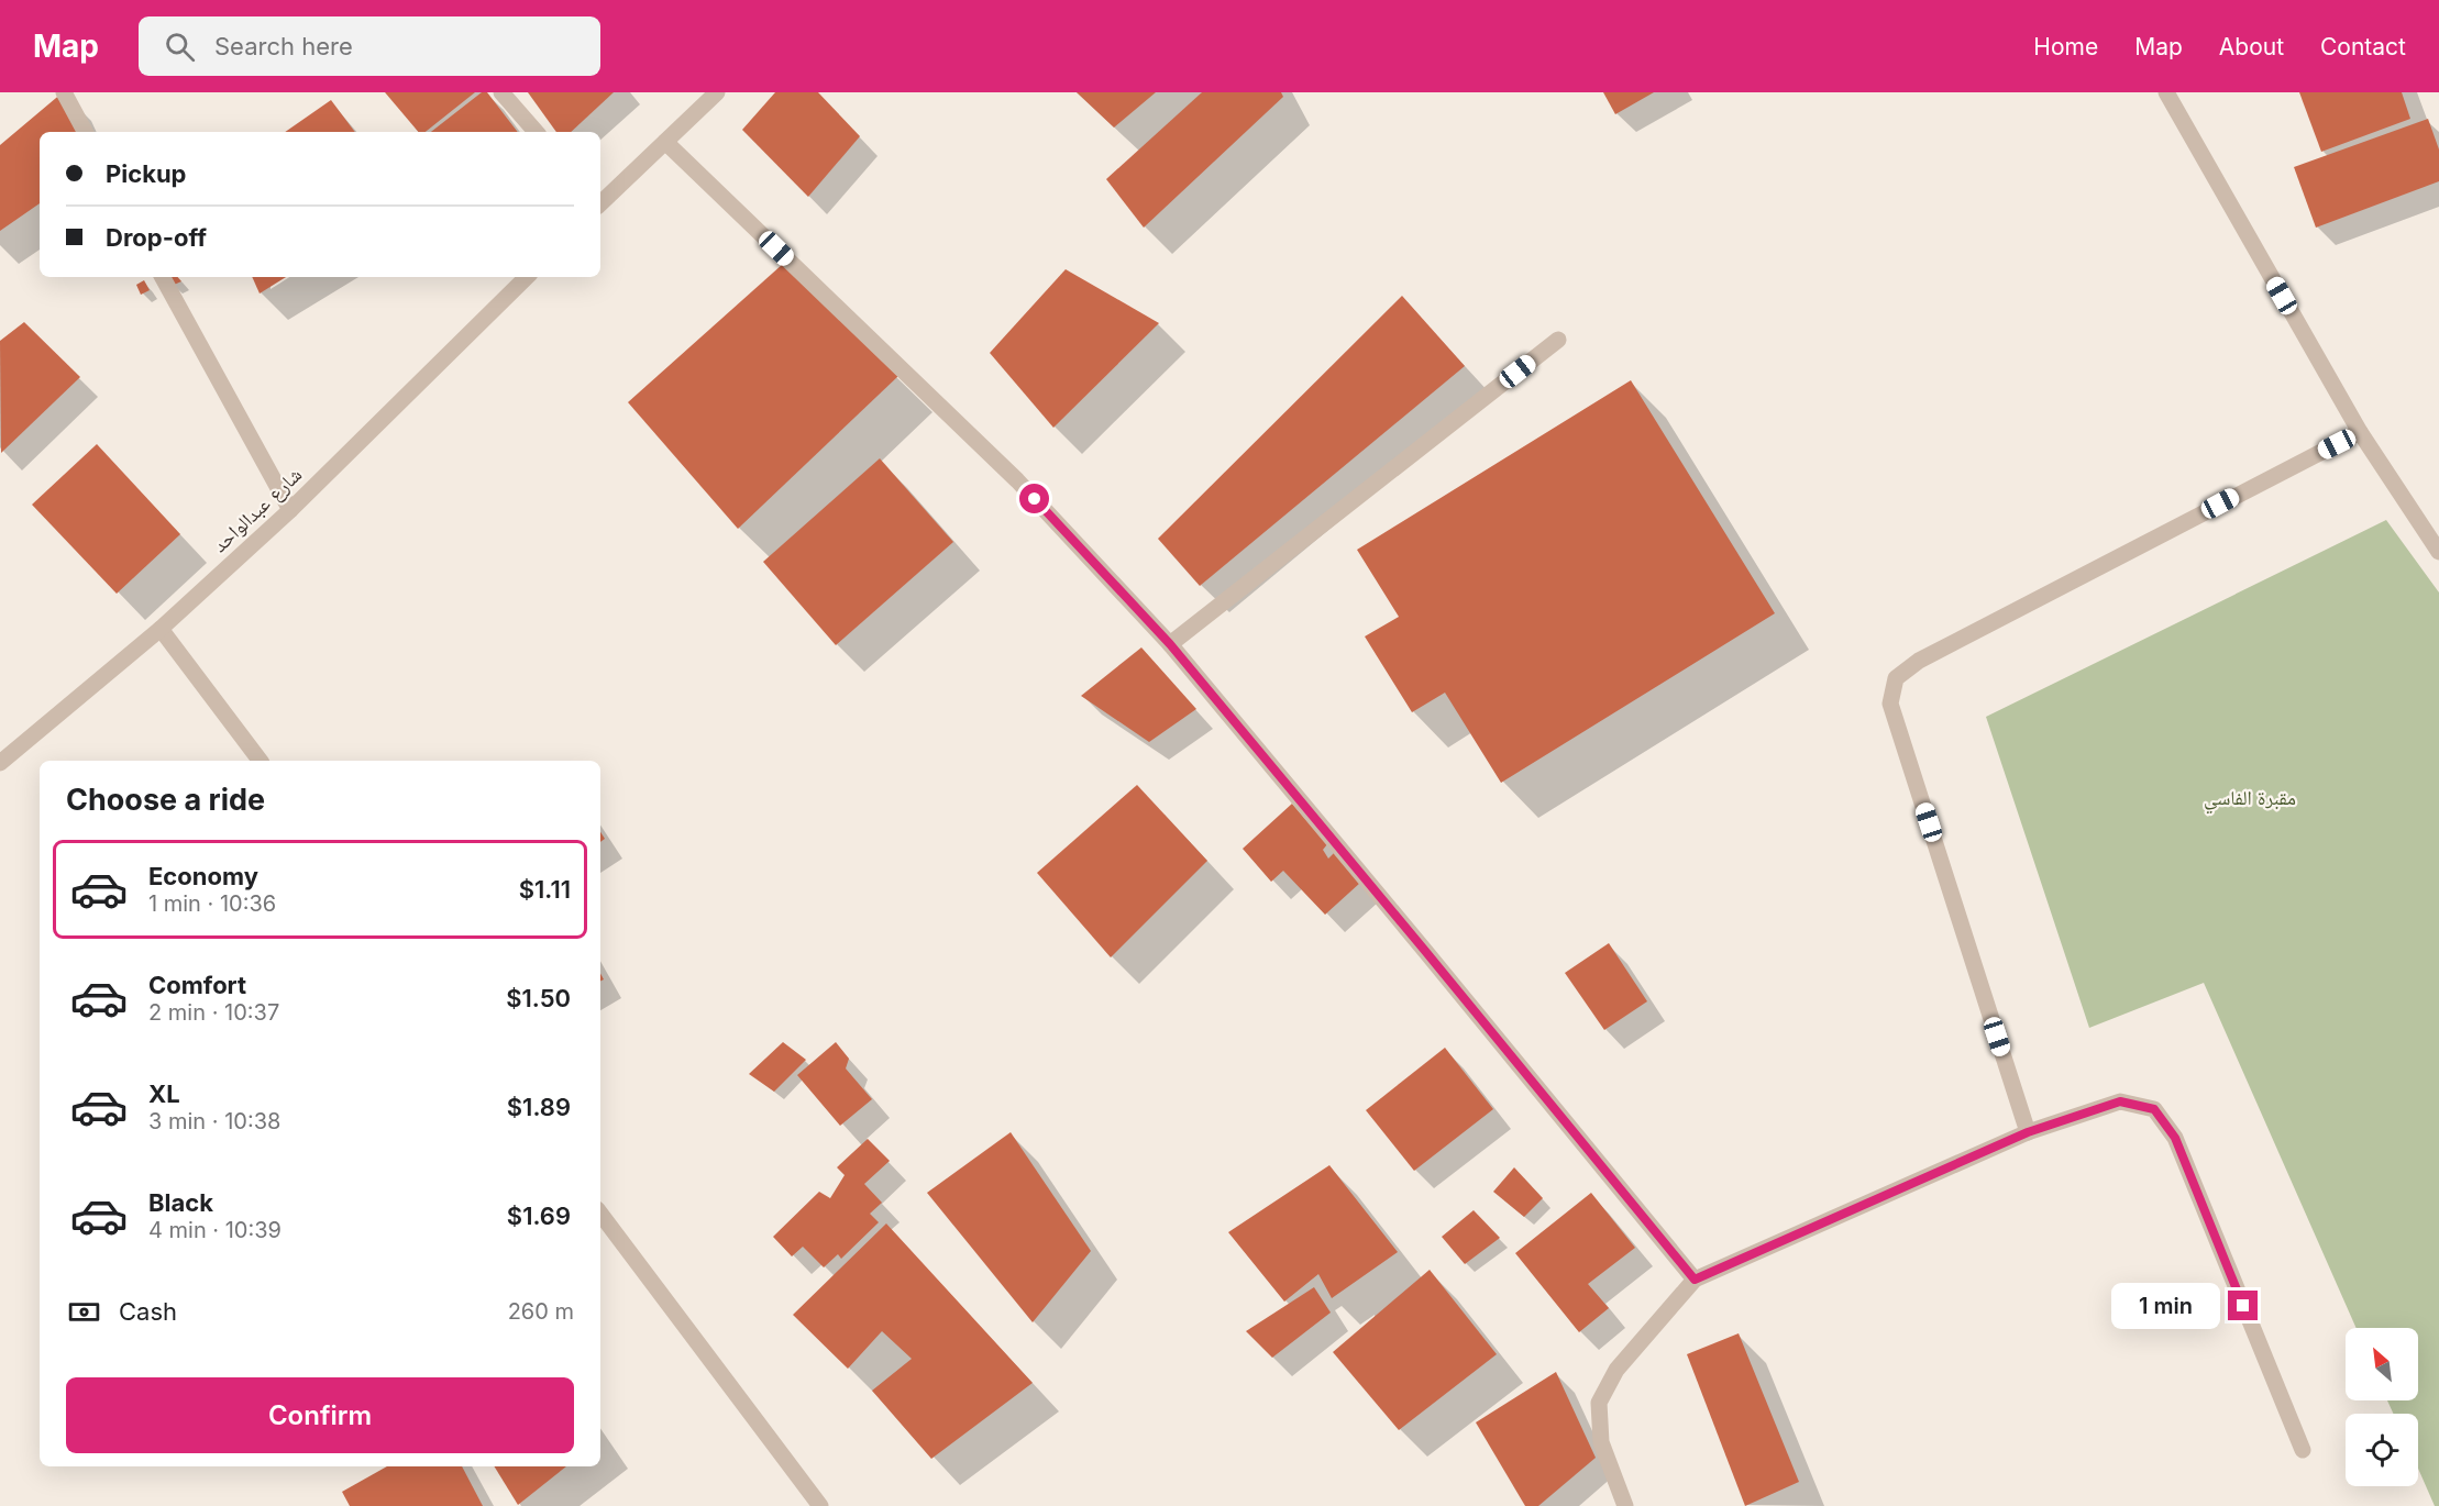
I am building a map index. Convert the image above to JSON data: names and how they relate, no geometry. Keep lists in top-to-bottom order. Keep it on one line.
{"streets":{"street":["شارع عبدالواحد"]},"parks":["مقبرة الفاسي"],"north":"top left","page":{"header":"Map","search":"Search here","nav":["Home","Map","About","Contact"],"banner":["Pickup","Drop-off"],"heading":"Choose a ride","list":[{"name":"Economy","note":"1 min · 10:36","value":"$1.11"},{"name":"Comfort","note":"2 min · 10:37","value":"$1.50"},{"name":"XL","note":"3 min · 10:38","value":"$1.89"},{"name":"Black","note":"4 min · 10:39","value":"$1.69"}],"pay":["Cash","260 m"],"bubble":"1 min","buttons":"Confirm"}}
